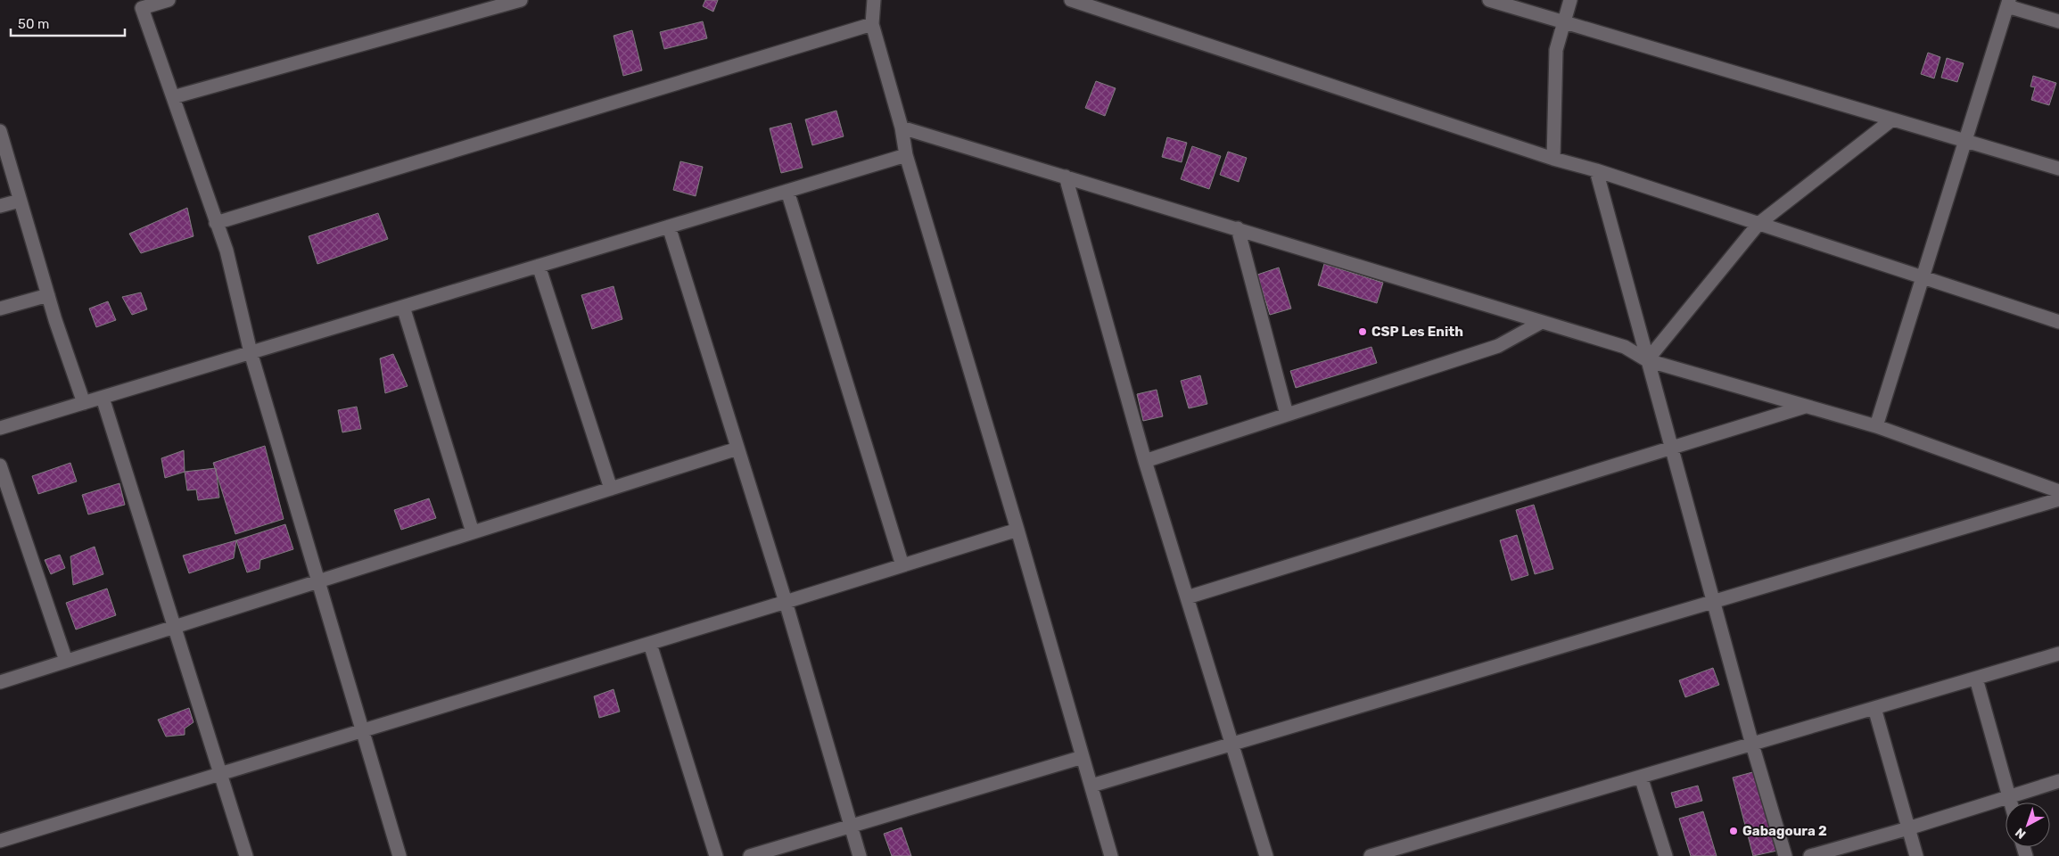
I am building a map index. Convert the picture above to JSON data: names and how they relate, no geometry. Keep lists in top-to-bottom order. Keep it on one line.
{"places":["CSP Les Enith","Gabagoura 2"],"scale_bar":"50 m","north":"bottom left"}
